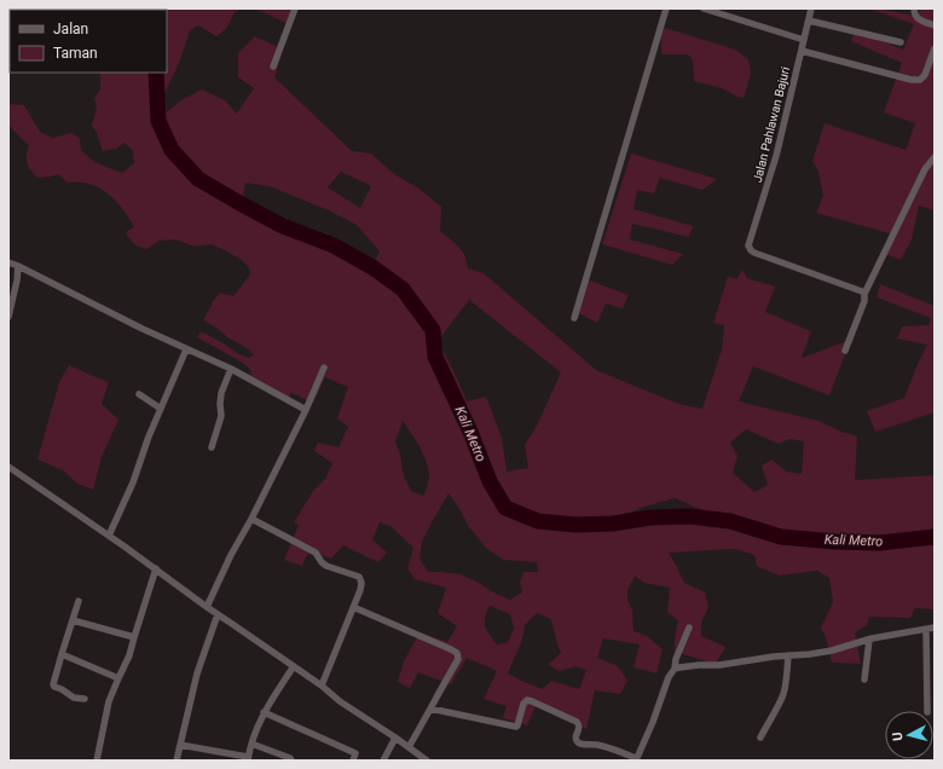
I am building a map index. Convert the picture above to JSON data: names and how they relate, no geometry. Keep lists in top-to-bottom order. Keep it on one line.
{"streets":{"street":["Jalan Pahlawan Bajuri"]},"water":["Kali Metro"],"legend":["Jalan","Taman"],"north":"left"}
